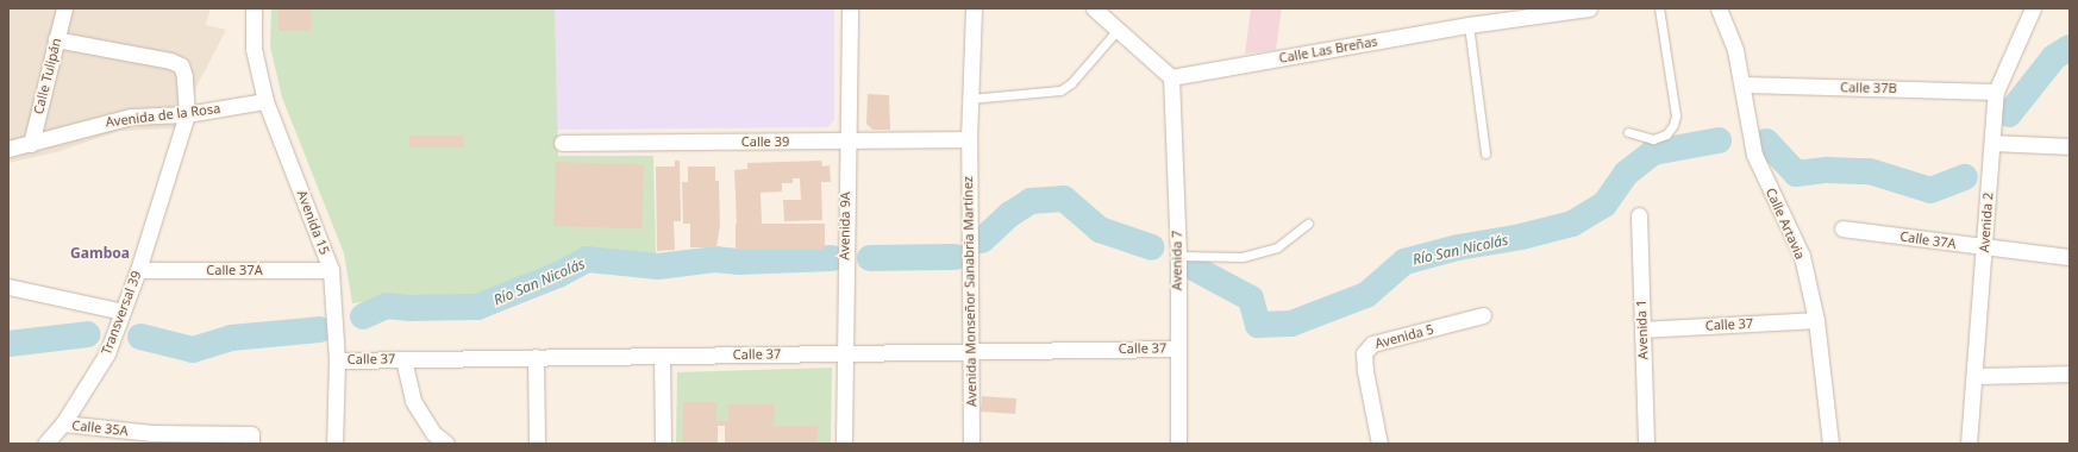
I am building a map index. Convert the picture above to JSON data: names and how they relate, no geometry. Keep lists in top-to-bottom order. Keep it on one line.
{"streets":{"street":["Calle Las Breñas","Calle Tulipán","Calle 37B","Avenida de la Rosa","Calle 39","Avenida 15","Avenida 2","Calle Artavia","Avenida 9A","Calle 37A","Avenida 7","Avenida Monseñor Sanabria Martínez","Transversal 39","Calle 37","Avenida 1","Avenida 5","Calle 35A"]},"crossings":[["Calle Las Breñas","Avenida 7"],["Calle Tulipán","Avenida de la Rosa"],["Calle 37B","Avenida 2"],["Calle 37B","Calle Artavia"],["Avenida de la Rosa","Avenida 15"],["Avenida de la Rosa","Transversal 39"],["Calle 39","Avenida 9A"],["Calle 39","Avenida Monseñor Sanabria Martínez"],["Avenida 15","Calle 37A"],["Avenida 15","Calle 37"],["Avenida 2","Calle 37A"],["Calle Artavia","Calle 37"],["Avenida 9A","Calle 37"],["Calle 37A","Transversal 39"],["Avenida 7","Calle 37"],["Avenida Monseñor Sanabria Martínez","Calle 37"],["Transversal 39","Calle 35A"],["Calle 37","Avenida 1"]],"districts":["Gamboa"],"water":["Río San Nicolás"]}
